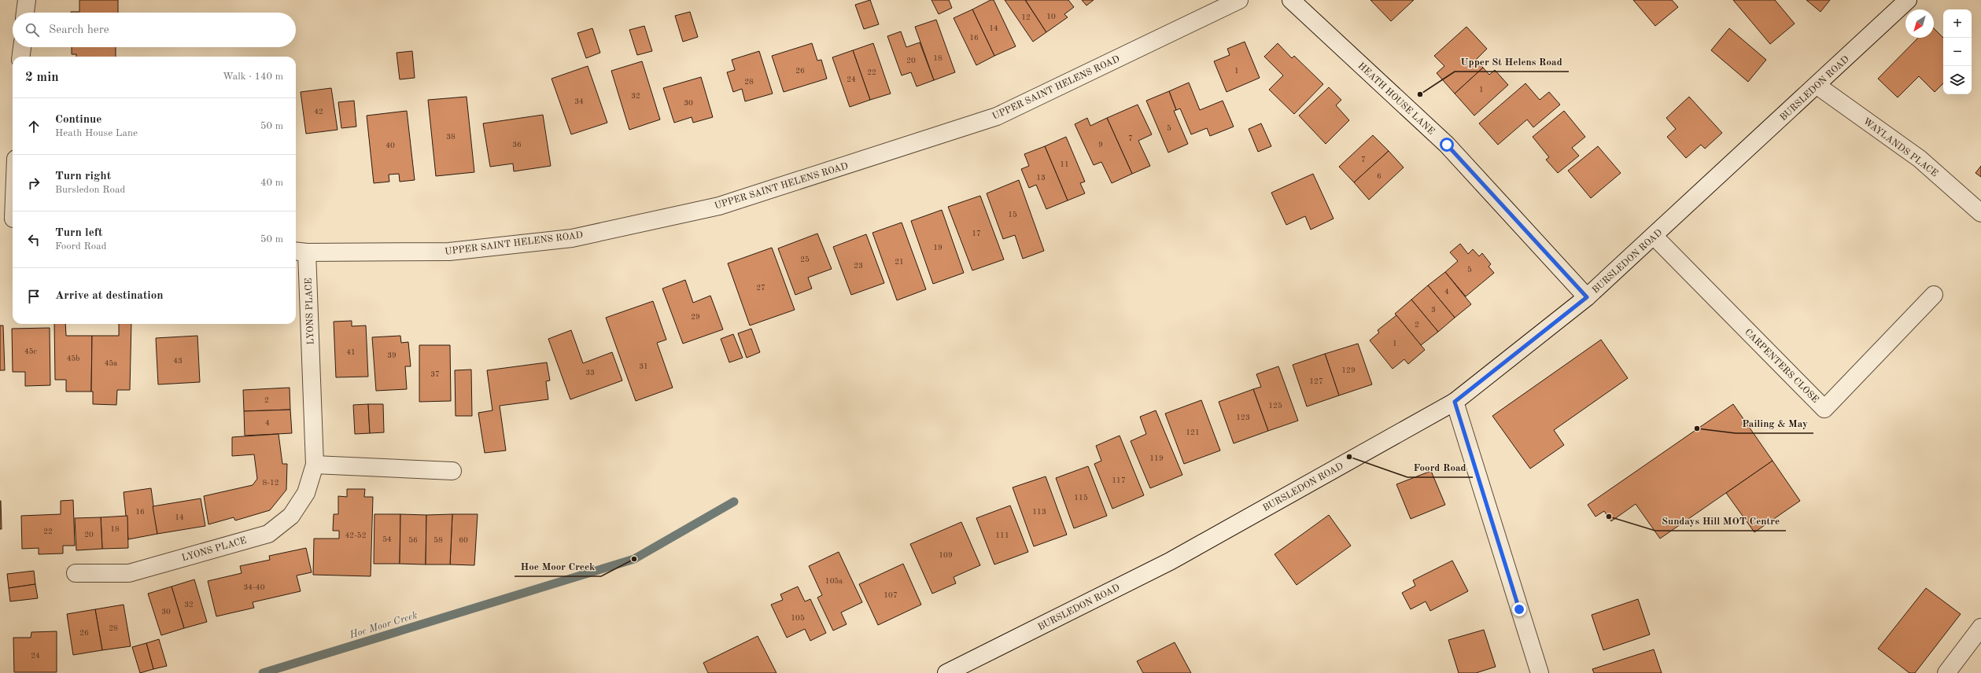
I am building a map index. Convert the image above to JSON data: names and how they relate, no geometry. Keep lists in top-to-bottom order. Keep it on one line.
{"streets":{"street":["UPPER SAINT HELENS ROAD","BURSLEDON ROAD","HEATH HOUSE LANE","WAYLANDS PLACE","LYONS PLACE","CARPENTERS CLOSE"]},"crossings":[["UPPER SAINT HELENS ROAD","LYONS PLACE"],["BURSLEDON ROAD","HEATH HOUSE LANE"],["BURSLEDON ROAD","WAYLANDS PLACE"],["BURSLEDON ROAD","CARPENTERS CLOSE"]],"water":["Hoe Moor Creek"],"places":["Upper St Helens Road","Pailing & May","Foord Road","Sundays Hill MOT Centre","Hoe Moor Creek"],"house_numbers":["10","12","14","16","18","20","26","1","22","24","28","1","32","34","30","42","5","38","7","36","9","40","7","11","6","13","15","17","19","25","21","23","5","27","4","3","29","2","1","45c","41","39","45b","43","45a","31","129","33","37","127","2","125","123","4","121","119","117","8-12","115","16","113","14","18","22","20","42-52","111","54","56","58","60","109","105a","34-40","107","32","30","105","28","26","24"],"north":"bottom left","page":{"map_buttons":["+","−"],"search":"Search here","heading":["2 min","Walk · 140 m"],"list":[["Continue","Heath House Lane","50 m"],["Turn right","Bursledon Road","40 m"],["Turn left","Foord Road","50 m"],"Arrive at destination"]}}
